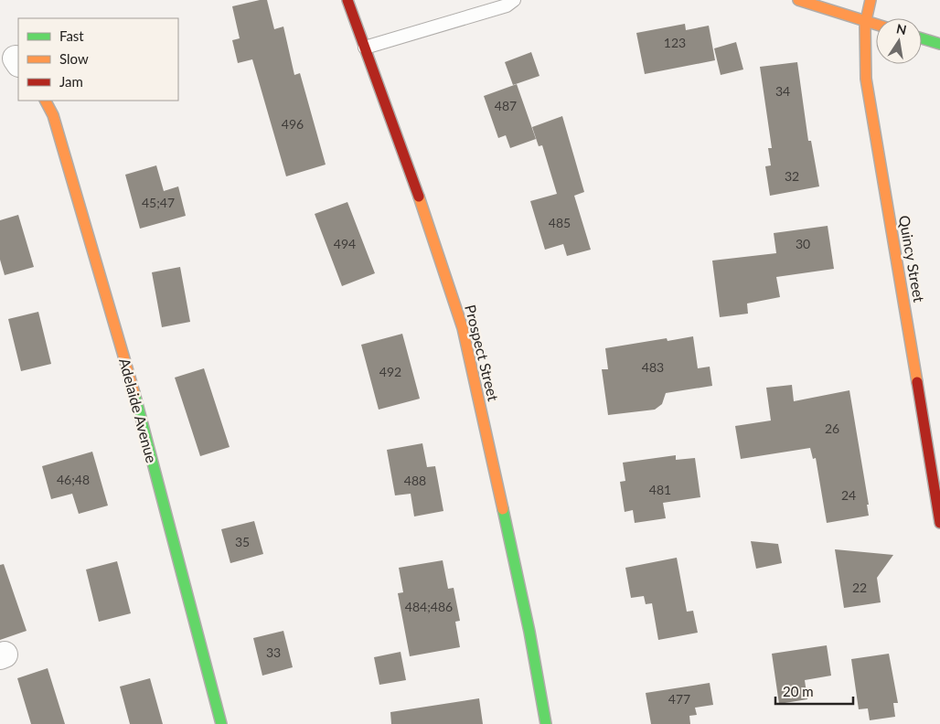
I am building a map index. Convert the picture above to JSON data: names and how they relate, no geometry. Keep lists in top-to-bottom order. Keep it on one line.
{"streets":{"street":["Quincy Street","Prospect Street","Adelaide Avenue"]},"house_numbers":["123","34","487","496","32","45;47","485","494","30","483","492","26","46;48","488","481","24","35","22","484;486","33","477"],"legend":["Fast","Slow","Jam"],"scale_bar":"20 m","north":"top"}
